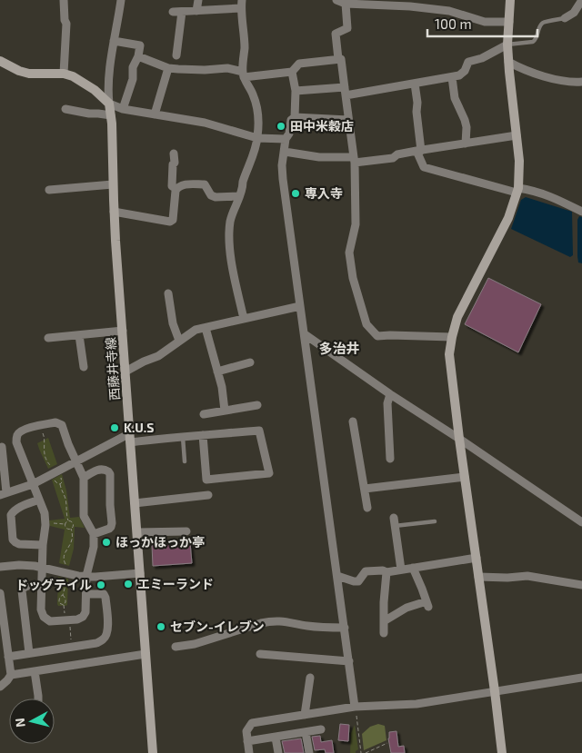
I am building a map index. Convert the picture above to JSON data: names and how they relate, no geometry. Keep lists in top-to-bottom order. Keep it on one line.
{"streets":{"street":["西藤井寺線"]},"districts":["多治井"],"places":["田中米穀店","専入寺","K.U.S","ほっかほっか亭","エミーランド","ドッグテイル","セブン-イレブン"],"scale_bar":"100 m","north":"left"}
